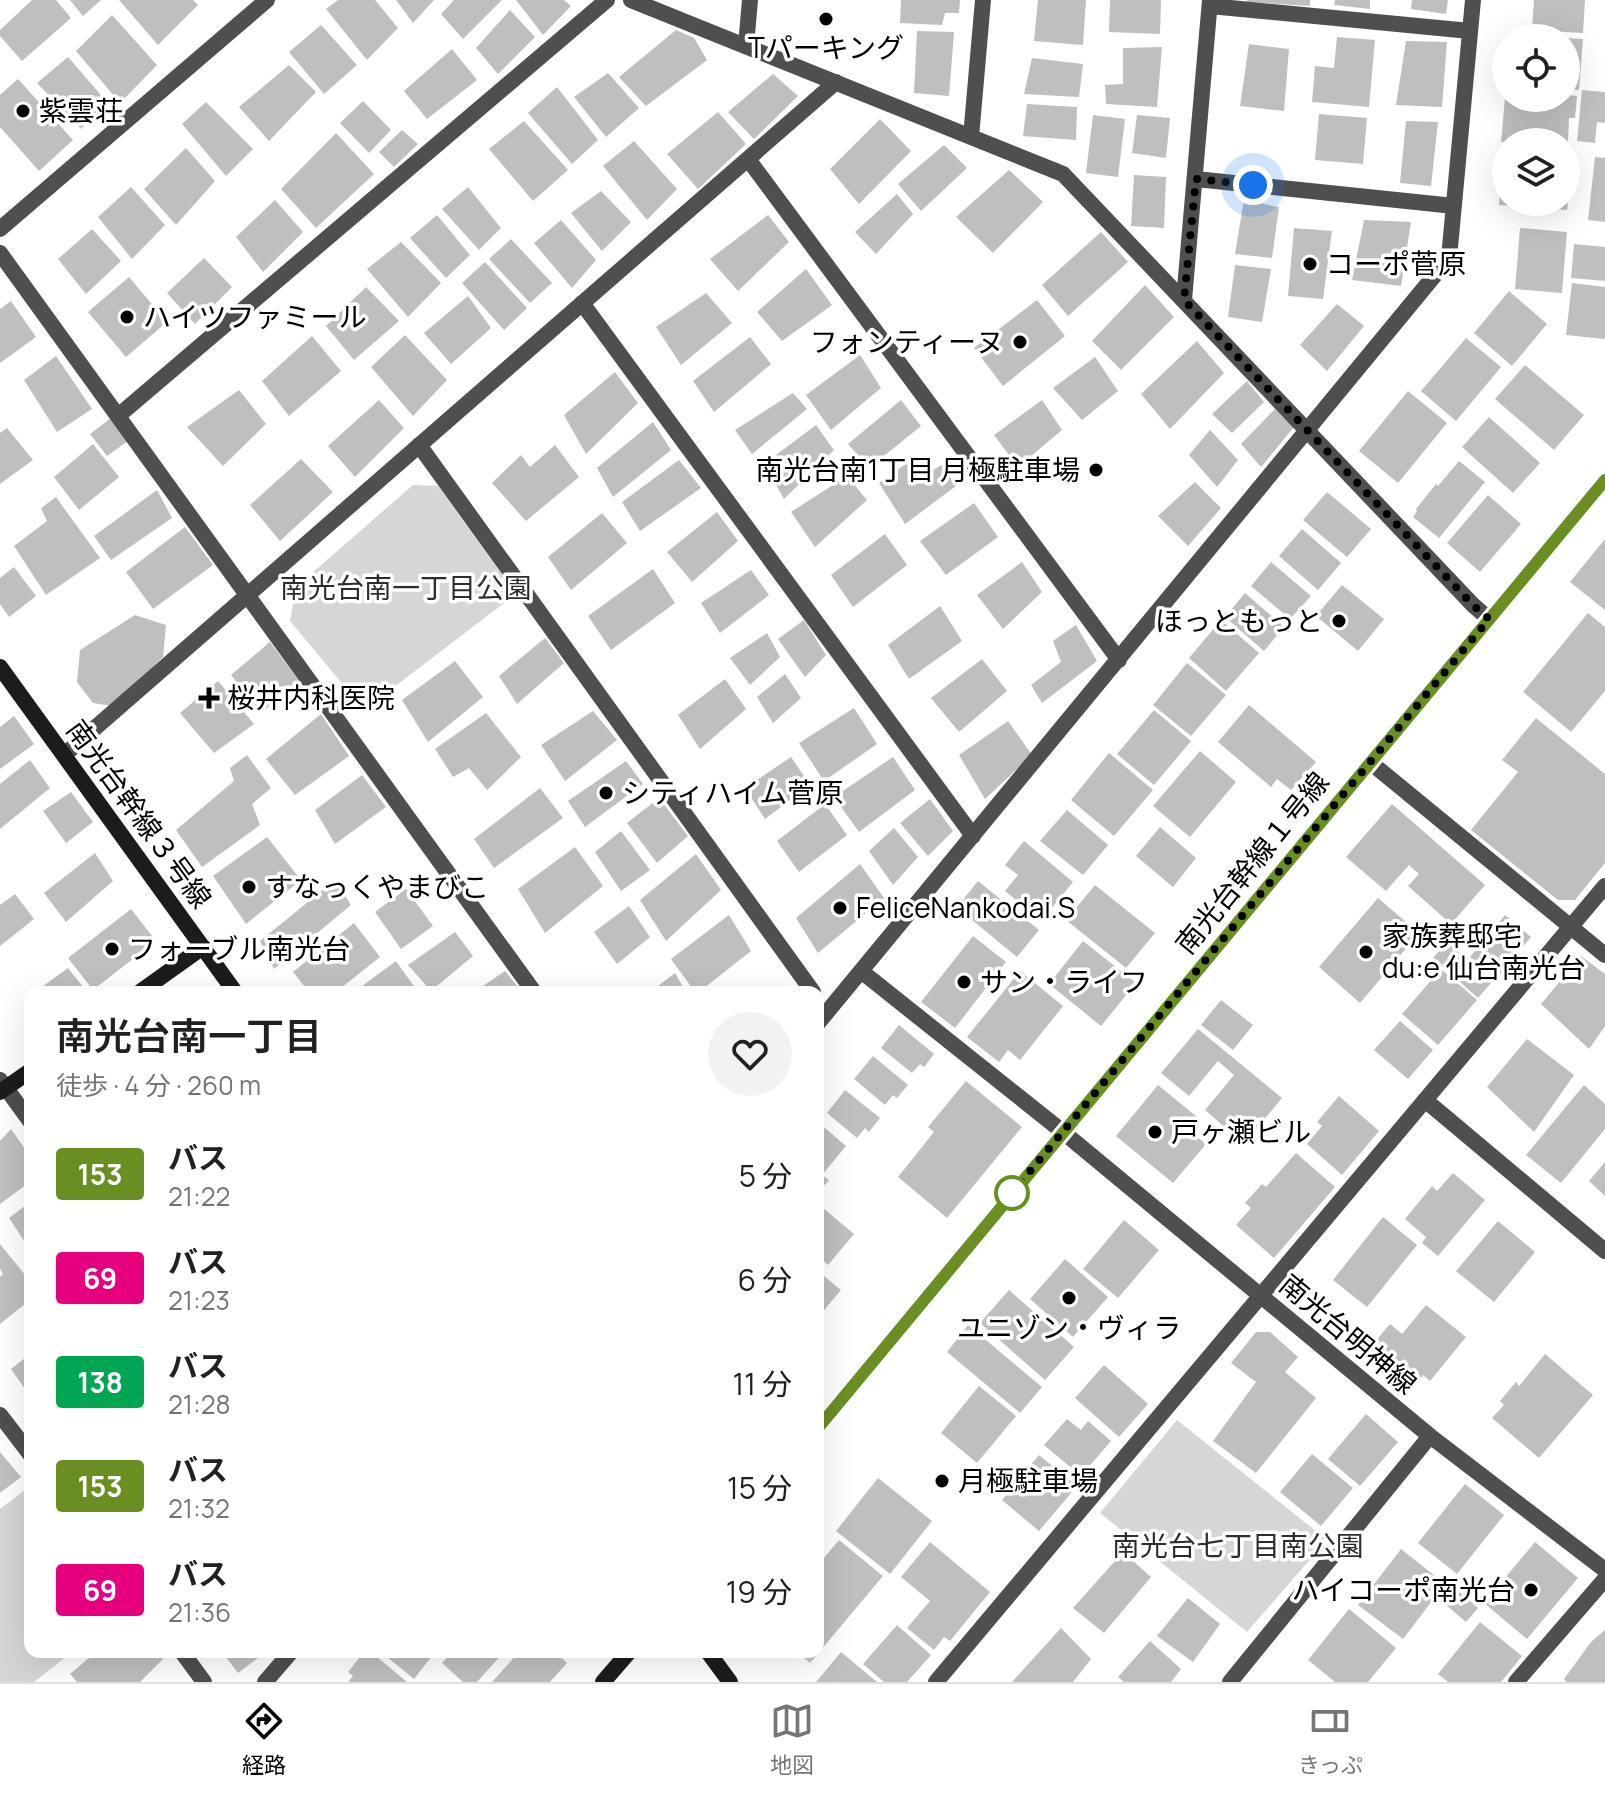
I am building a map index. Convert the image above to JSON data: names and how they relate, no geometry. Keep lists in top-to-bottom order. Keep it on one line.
{"streets":{"street":["南光台幹線３号線","南光台幹線１号線","南光台明神線"]},"crossings":[["南光台幹線１号線","南光台明神線"]],"parks":["南光台南一丁目公園","南光台七丁目南公園"],"places":{"other":["Tパーキング","紫雲荘","コーポ菅原","ハイツファミール","フォンティーヌ","南光台南1丁目 月極駐車場","ほっともっと","シティハイム菅原","すなっくやまびこ","FeliceNankodai.S","フォーブル南光台","家族葬邸宅 du:e 仙台南光台","サン・ライフ","戸ヶ瀬ビル","ユニゾン・ヴィラ","月極駐車場","ハイコーポ南光台"],"health":["桜井内科医院"]},"lines":["bus line 153"],"page":{"heading":["南光台南一丁目","徒歩 · 4 分 · 260 m"],"list":[{"mark":"153","name":"バス","note":"21:22","value":"5 分"},{"mark":"69","name":"バス","note":"21:23","value":"6 分"},{"mark":"138","name":"バス","note":"21:28","value":"11 分"},{"mark":"153","name":"バス","note":"21:32","value":"15 分"},{"mark":"69","name":"バス","note":"21:36","value":"19 分"}],"tabs":["経路","地図","きっぷ"]}}
